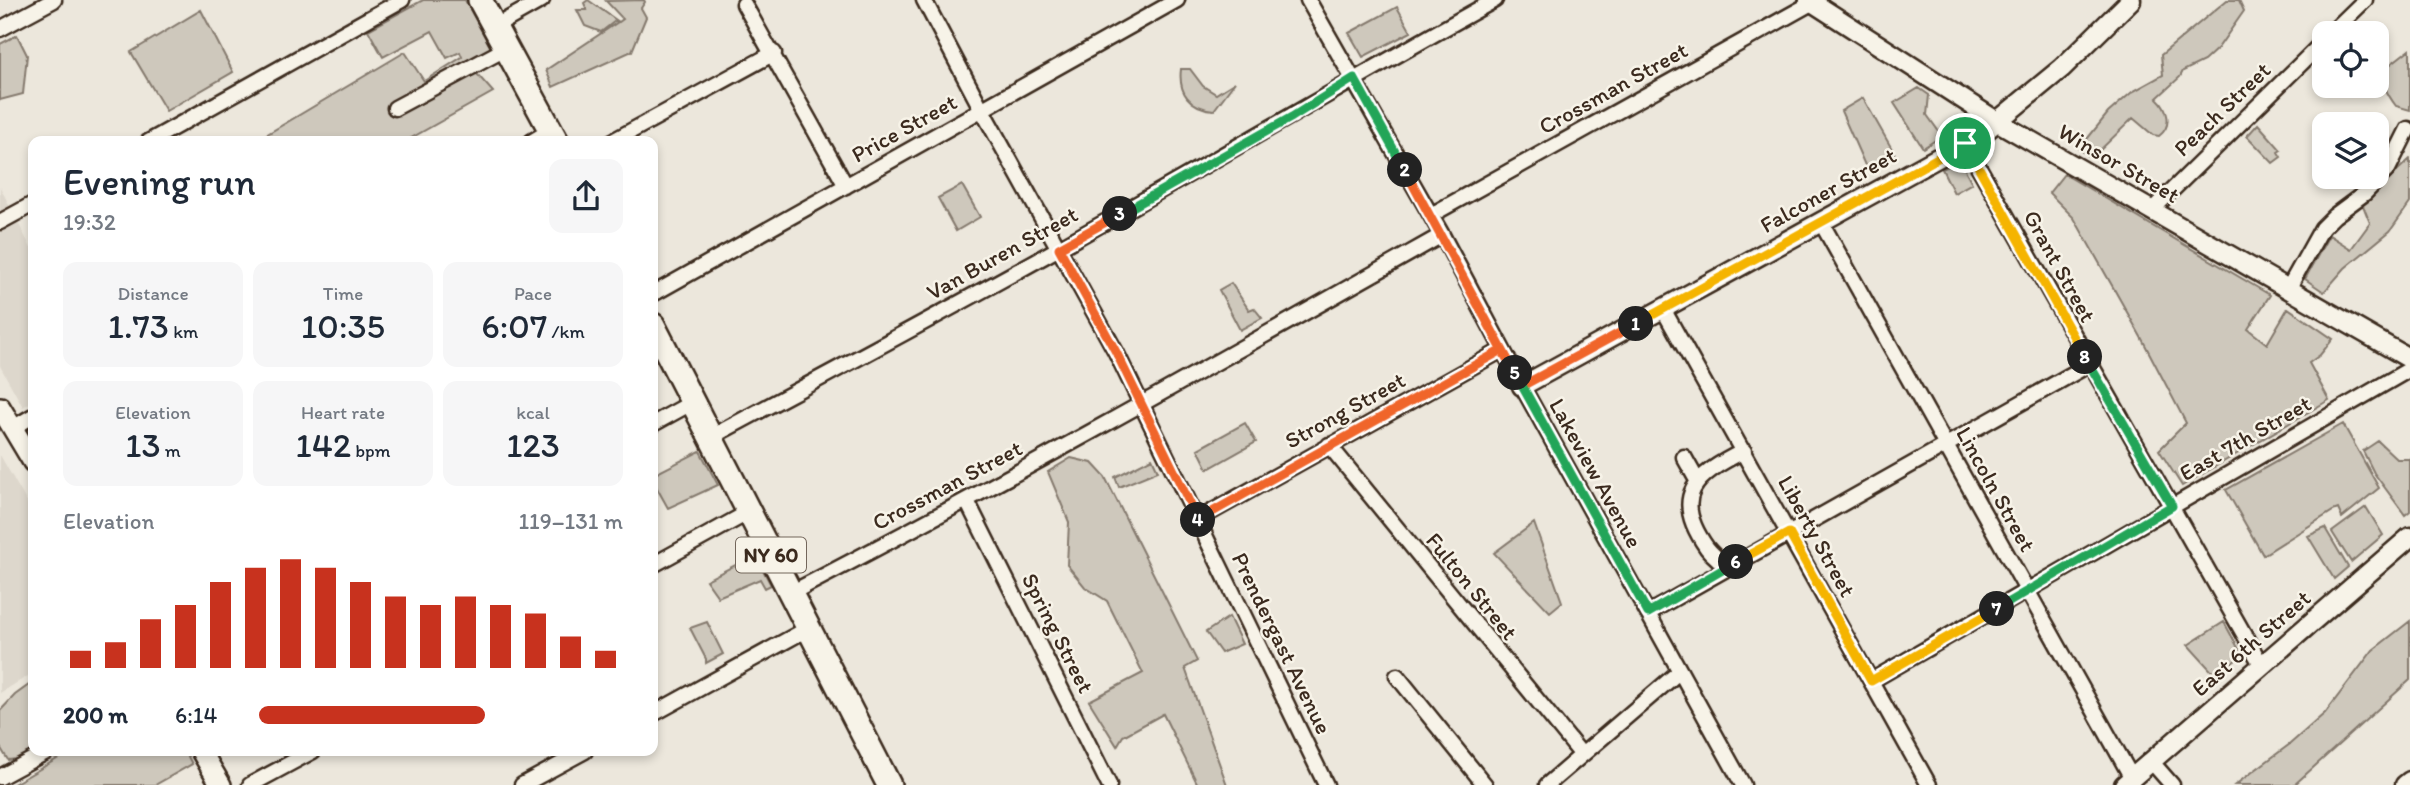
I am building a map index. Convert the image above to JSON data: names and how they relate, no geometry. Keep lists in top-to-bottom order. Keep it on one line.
{"streets":{"highway":["NY 60"],"street":["Crossman Street","Peach Street","Price Street","Winsor Street","Falconer Street","Van Buren Street","Grant Street","Strong Street","East 7th Street","Lakeview Avenue","Lincoln Street","Liberty Street","Fulton Street","Spring Street","Prendergast Avenue","East 6th Street"]},"crossings":[["Crossman Street","Winsor Street"],["Crossman Street","Lakeview Avenue"],["Crossman Street","NY 60"],["Crossman Street","Spring Street"],["Crossman Street","Prendergast Avenue"],["Peach Street","Winsor Street"],["Price Street","Prendergast Avenue"],["Winsor Street","Falconer Street"],["Falconer Street","Grant Street"],["Falconer Street","Lakeview Avenue"],["Falconer Street","Lincoln Street"],["Falconer Street","Liberty Street"],["Van Buren Street","Lakeview Avenue"],["Van Buren Street","NY 60"],["Van Buren Street","Prendergast Avenue"],["Grant Street","East 7th Street"],["Grant Street","East 6th Street"],["Strong Street","Lakeview Avenue"],["Strong Street","Fulton Street"],["Strong Street","Prendergast Avenue"],["East 7th Street","Lincoln Street"],["East 7th Street","Liberty Street"],["Lincoln Street","East 6th Street"]],"page":{"heading":["Evening run","19:32"],"pins":["2","3","1","8","5","4","6","7"],"stats":[["Distance","1.73 km"],["Time","10:35"],["Pace","6:07 /km"],["Elevation","13 m"],["Heart rate","142 bpm"],["kcal","123"]],"chart":["Elevation","119–131 m"],"list":[{"name":"200 m","note":"6:14"}]}}
